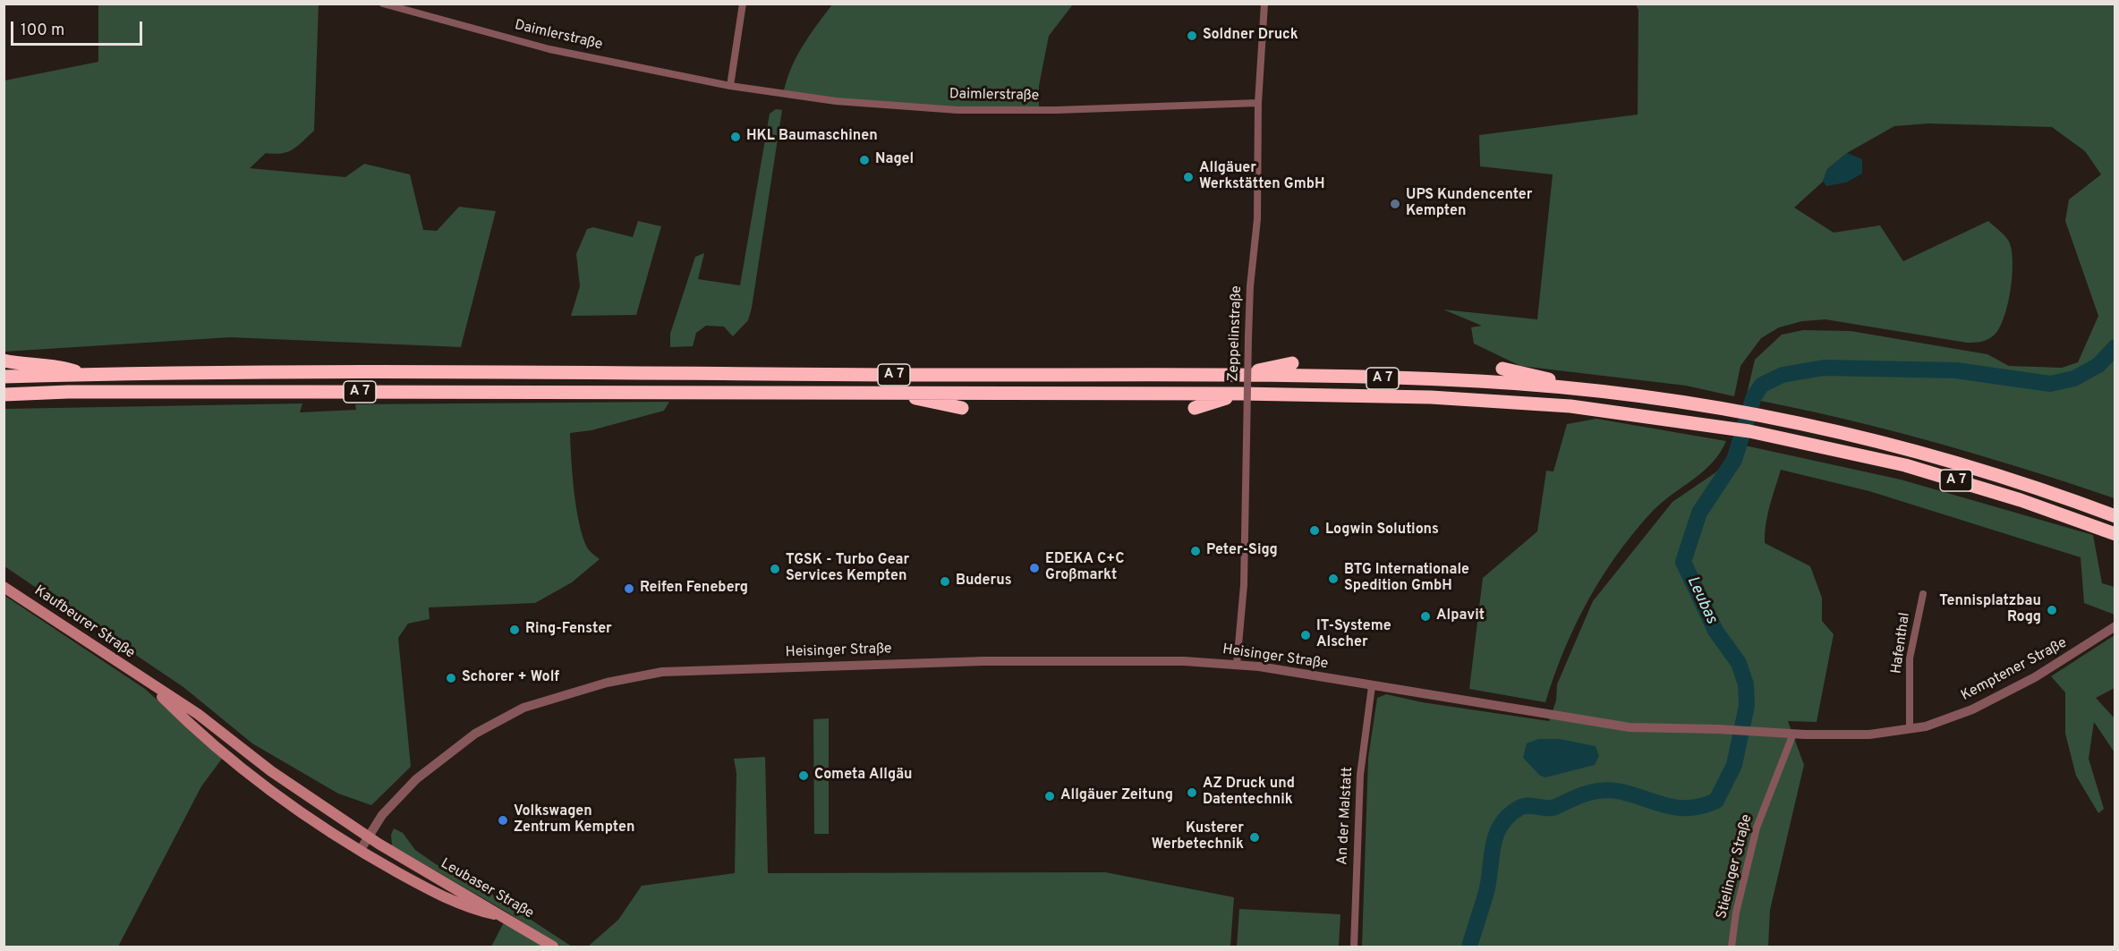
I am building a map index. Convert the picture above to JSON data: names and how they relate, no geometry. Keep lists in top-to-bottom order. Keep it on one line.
{"streets":{"highway":["A 7"],"main road":["Kaufbeurer Straße","Leubaser Straße"],"street":["Daimlerstraße","Zeppelinstraße","Hafenthal","Heisinger Straße","Kemptener Straße","An der Malstatt","Stielinger Straße"]},"crossings":[["Daimlerstraße","Zeppelinstraße"],["Zeppelinstraße","Heisinger Straße"],["Kaufbeurer Straße","Leubaser Straße"],["Hafenthal","Kemptener Straße"],["Heisinger Straße","Kemptener Straße"],["Heisinger Straße","An der Malstatt"],["Heisinger Straße","Leubaser Straße"],["Kemptener Straße","Stielinger Straße"]],"water":["Leubas"],"places":["Soldner Druck","HKL Baumaschinen","Nagel","Allgäuer Werkstätten GmbH","UPS Kundencenter Kempten","Logwin Solutions","Peter-Sigg","EDEKA C+C Großmarkt","TGSK - Turbo Gear Services Kempten","BTG Internationale Spedition GmbH","Buderus","Reifen Feneberg","Tennisplatzbau Rogg","Alpavit","Ring-Fenster","IT-Systeme Alscher","Schorer + Wolf","Cometa Allgäu","AZ Druck und Datentechnik","Allgäuer Zeitung","Volkswagen Zentrum Kempten","Kusterer Werbetechnik"],"scale_bar":"100 m"}
